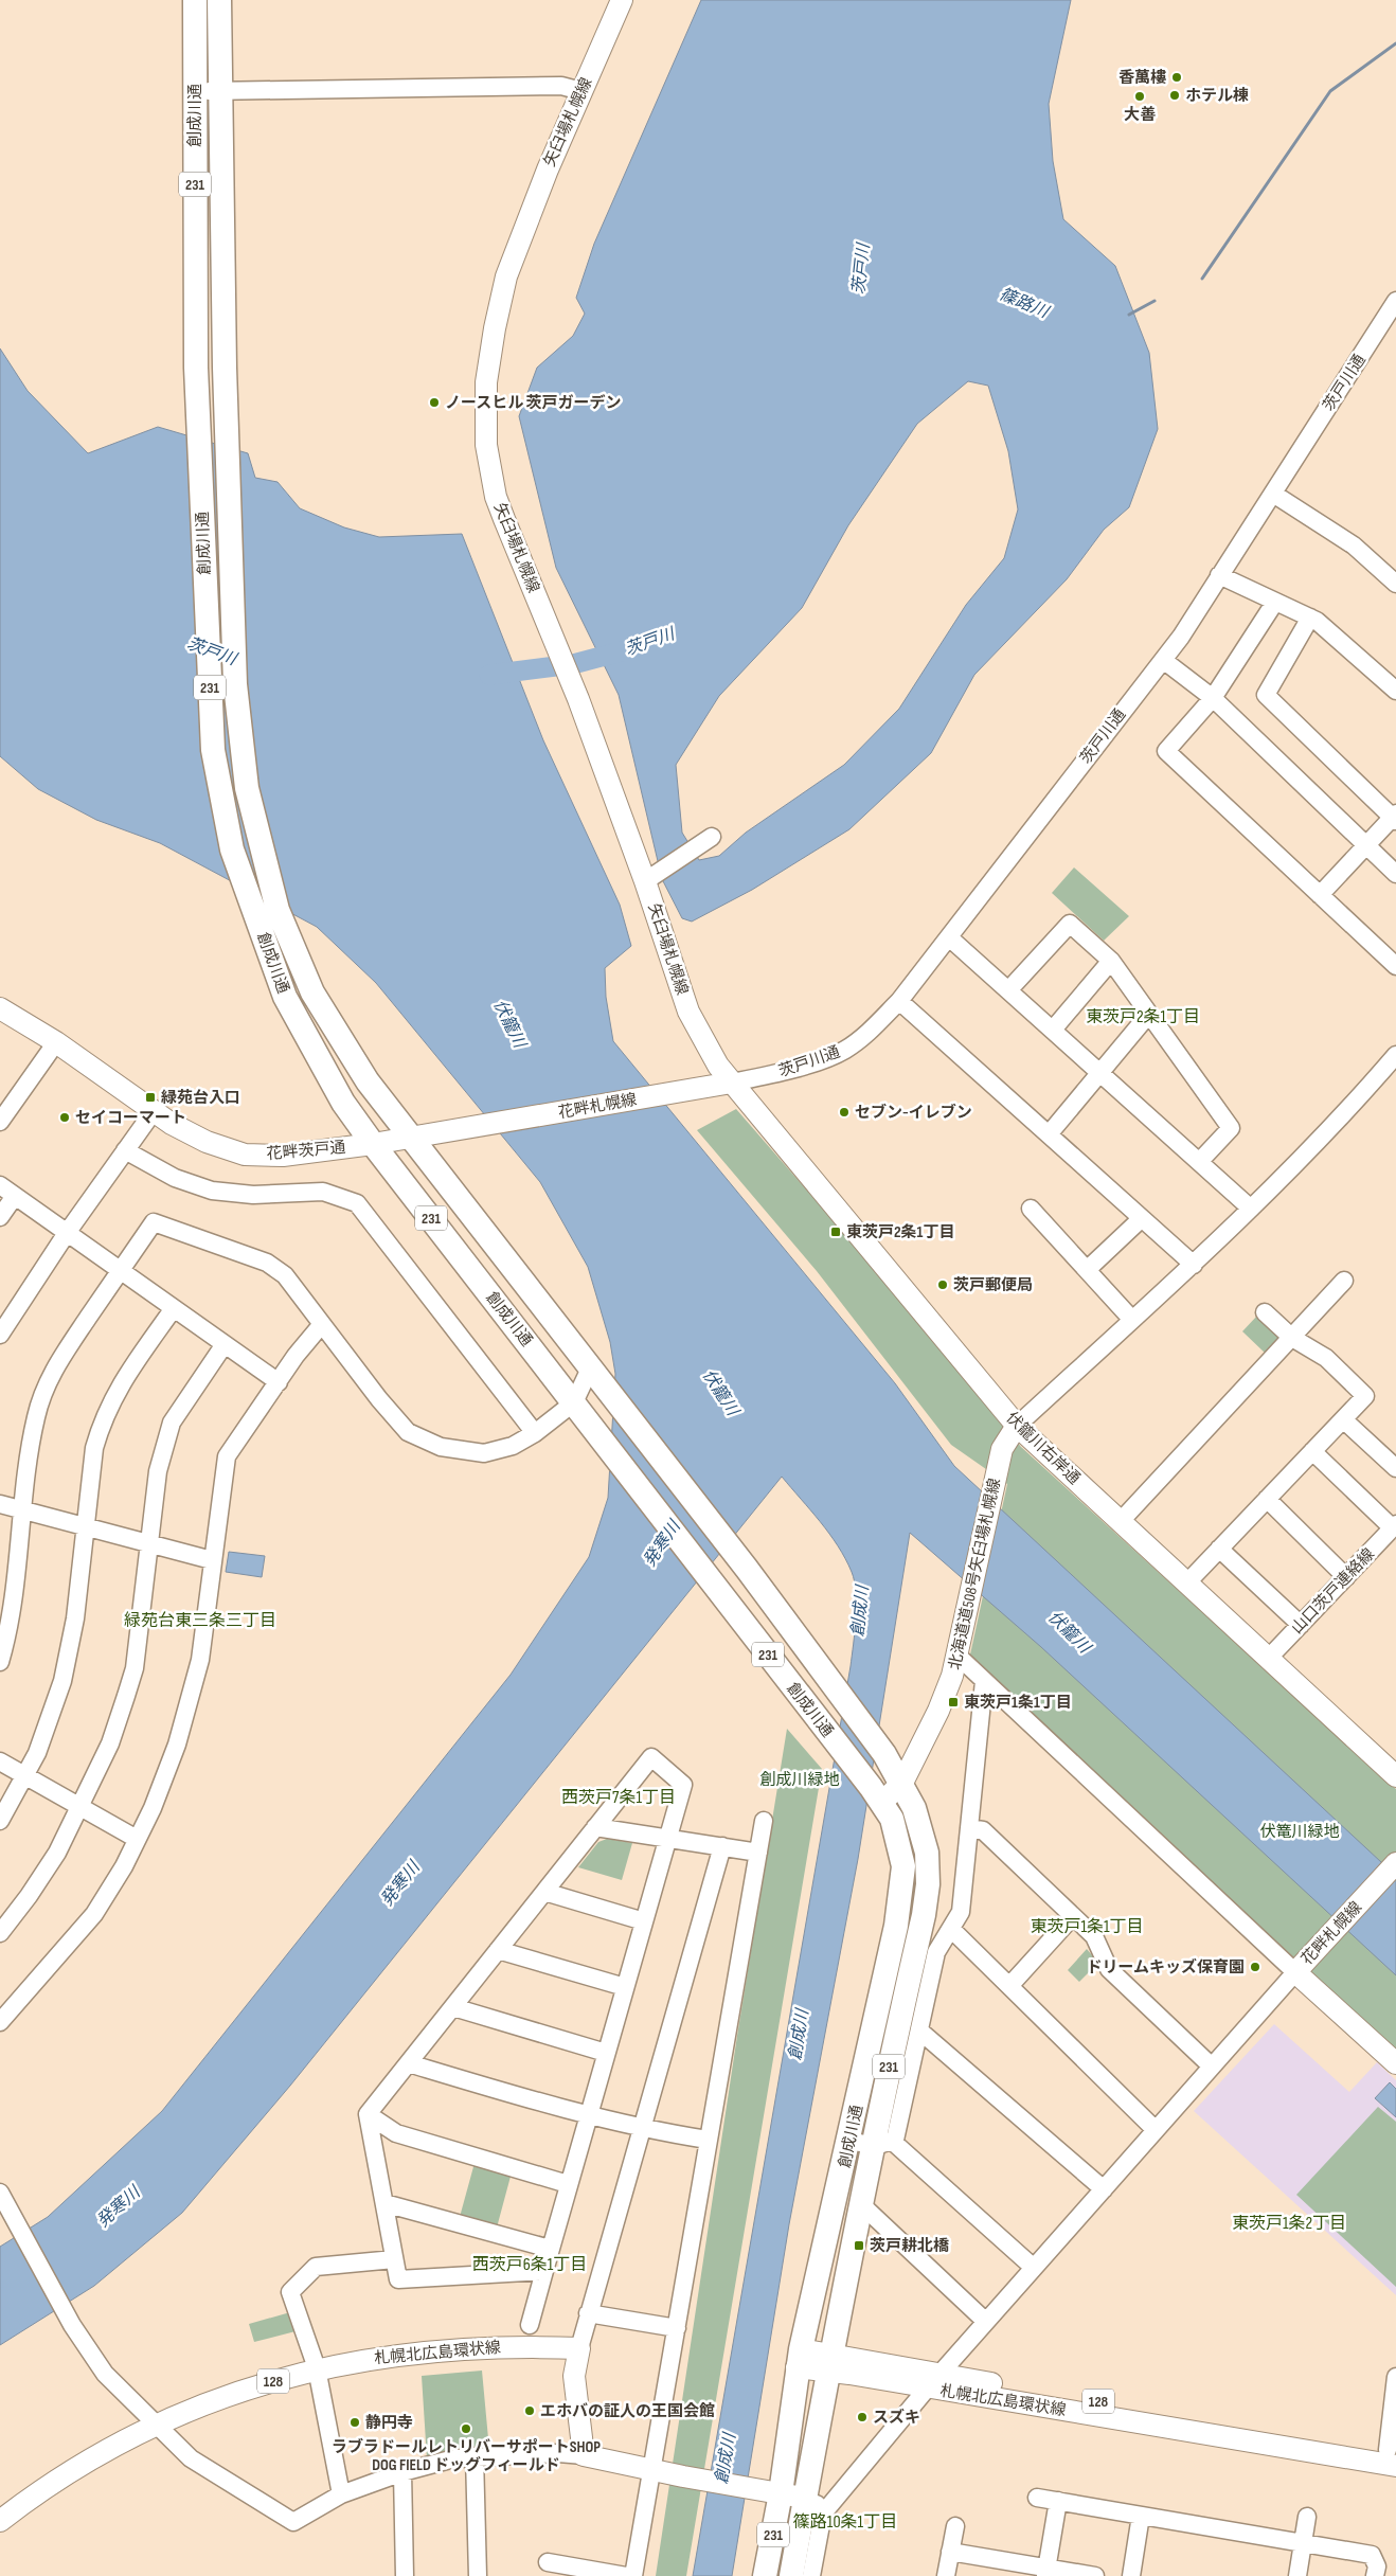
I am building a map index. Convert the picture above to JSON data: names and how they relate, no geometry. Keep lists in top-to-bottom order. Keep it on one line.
{"streets":{"highway":["創成川通","231"],"main road":["矢臼場札幌線","花畔札幌線","花畔茨戸通","伏籠川右岸通","北海道道508号矢臼場札幌線","札幌北広島環状線","128"],"street":["茨戸川通","山口茨戸連絡線"]},"crossings":[["創成川通","花畔茨戸通"],["創成川通","北海道道508号矢臼場札幌線"],["創成川通","札幌北広島環状線"],["矢臼場札幌線","茨戸川通"],["矢臼場札幌線","花畔札幌線"],["矢臼場札幌線","伏籠川右岸通"],["茨戸川通","花畔札幌線"],["茨戸川通","伏籠川右岸通"],["花畔札幌線","花畔茨戸通"],["花畔札幌線","伏籠川右岸通"],["伏籠川右岸通","北海道道508号矢臼場札幌線"],["伏籠川右岸通","山口茨戸連絡線"]],"districts":["東茨戸2条1丁目","緑苑台東三条三丁目","西茨戸7条1丁目","東茨戸1条1丁目","東茨戸1条2丁目","西茨戸6条1丁目","篠路10条1丁目"],"water":["茨戸川","篠路川","伏籠川","発寒川","創成川"],"parks":["創成川緑地","伏篭川緑地"],"places":{"other":["香萬樓","ホテル棟","大善","ノースヒル 茨戸ガーデン","セブン-イレブン","セイコーマート","茨戸郵便局","ドリームキッズ保育園","エホバの証人の王国会館","スズキ","静円寺","ラブラドールレトリバーサポートSHOP DOG FIELD ドッグフィールド"],"transit":["緑苑台入口","東茨戸2条1丁目","東茨戸1条1丁目","茨戸耕北橋"]}}
